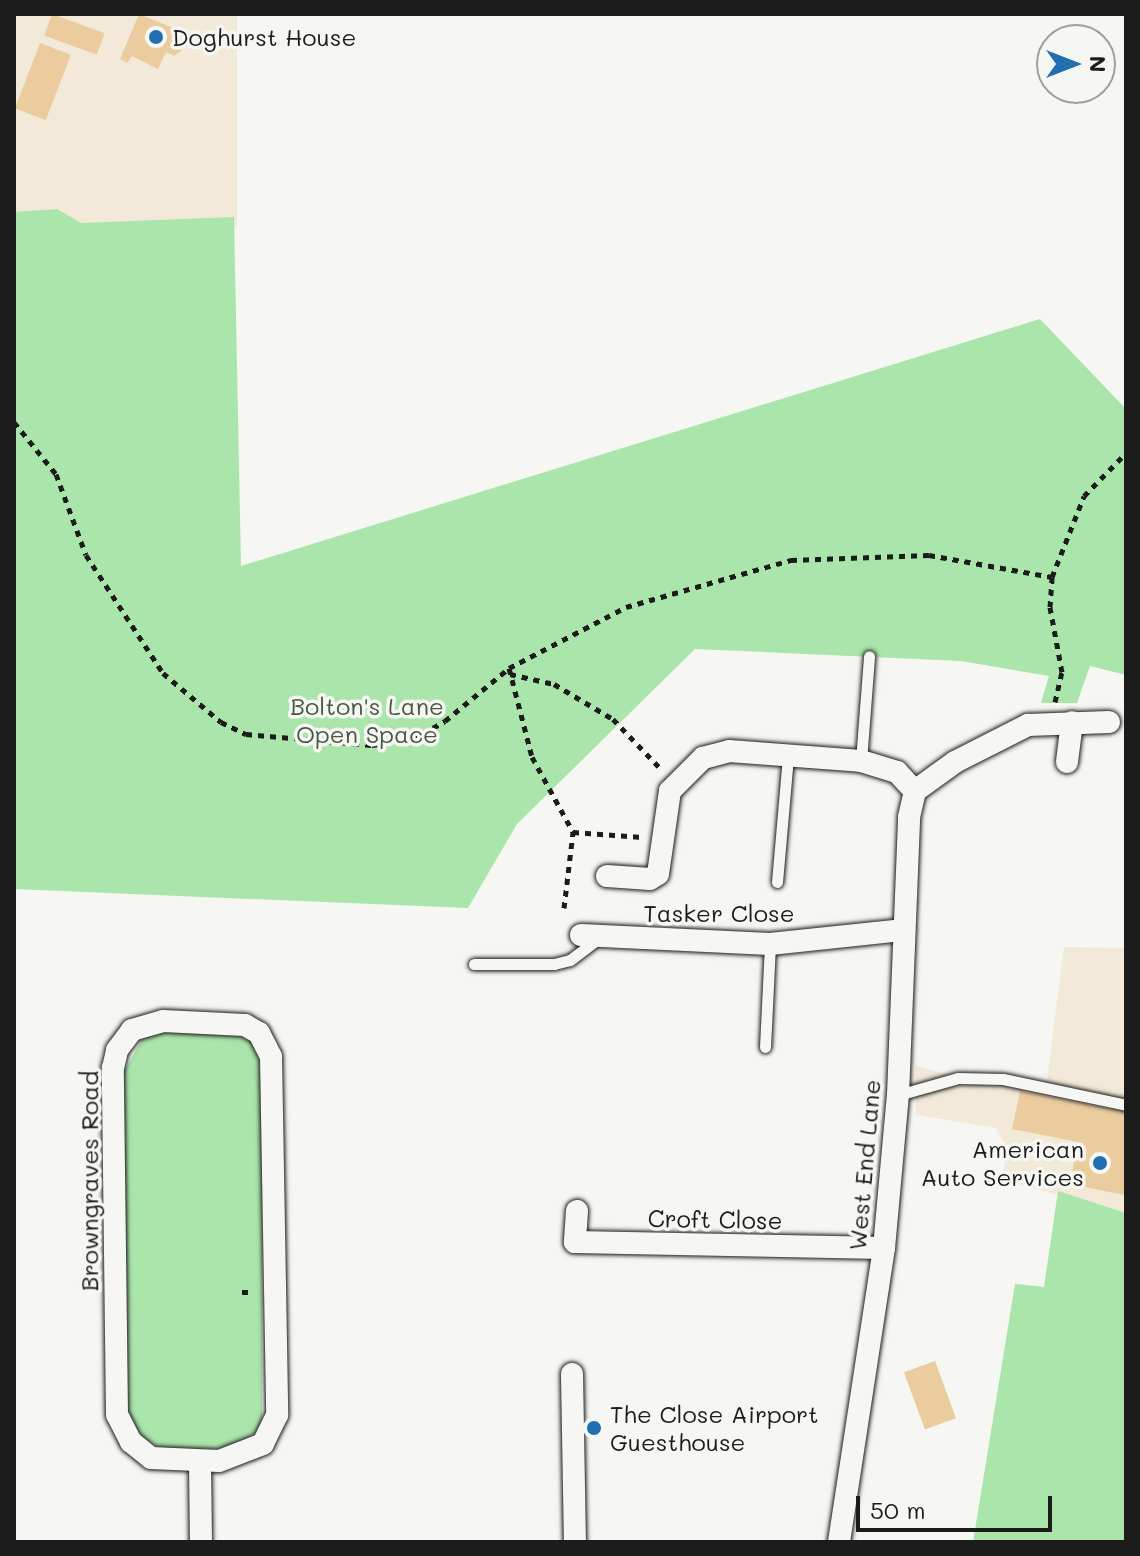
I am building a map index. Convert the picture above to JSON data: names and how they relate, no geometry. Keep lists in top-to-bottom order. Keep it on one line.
{"streets":{"street":["Tasker Close","West End Lane","Browngraves Road","Croft Close"]},"crossings":[["Tasker Close","West End Lane"],["West End Lane","Croft Close"]],"parks":["Bolton's Lane Open Space"],"places":["Doghurst House","American Auto Services","The Close Airport Guesthouse"],"scale_bar":"50 m","north":"right"}
